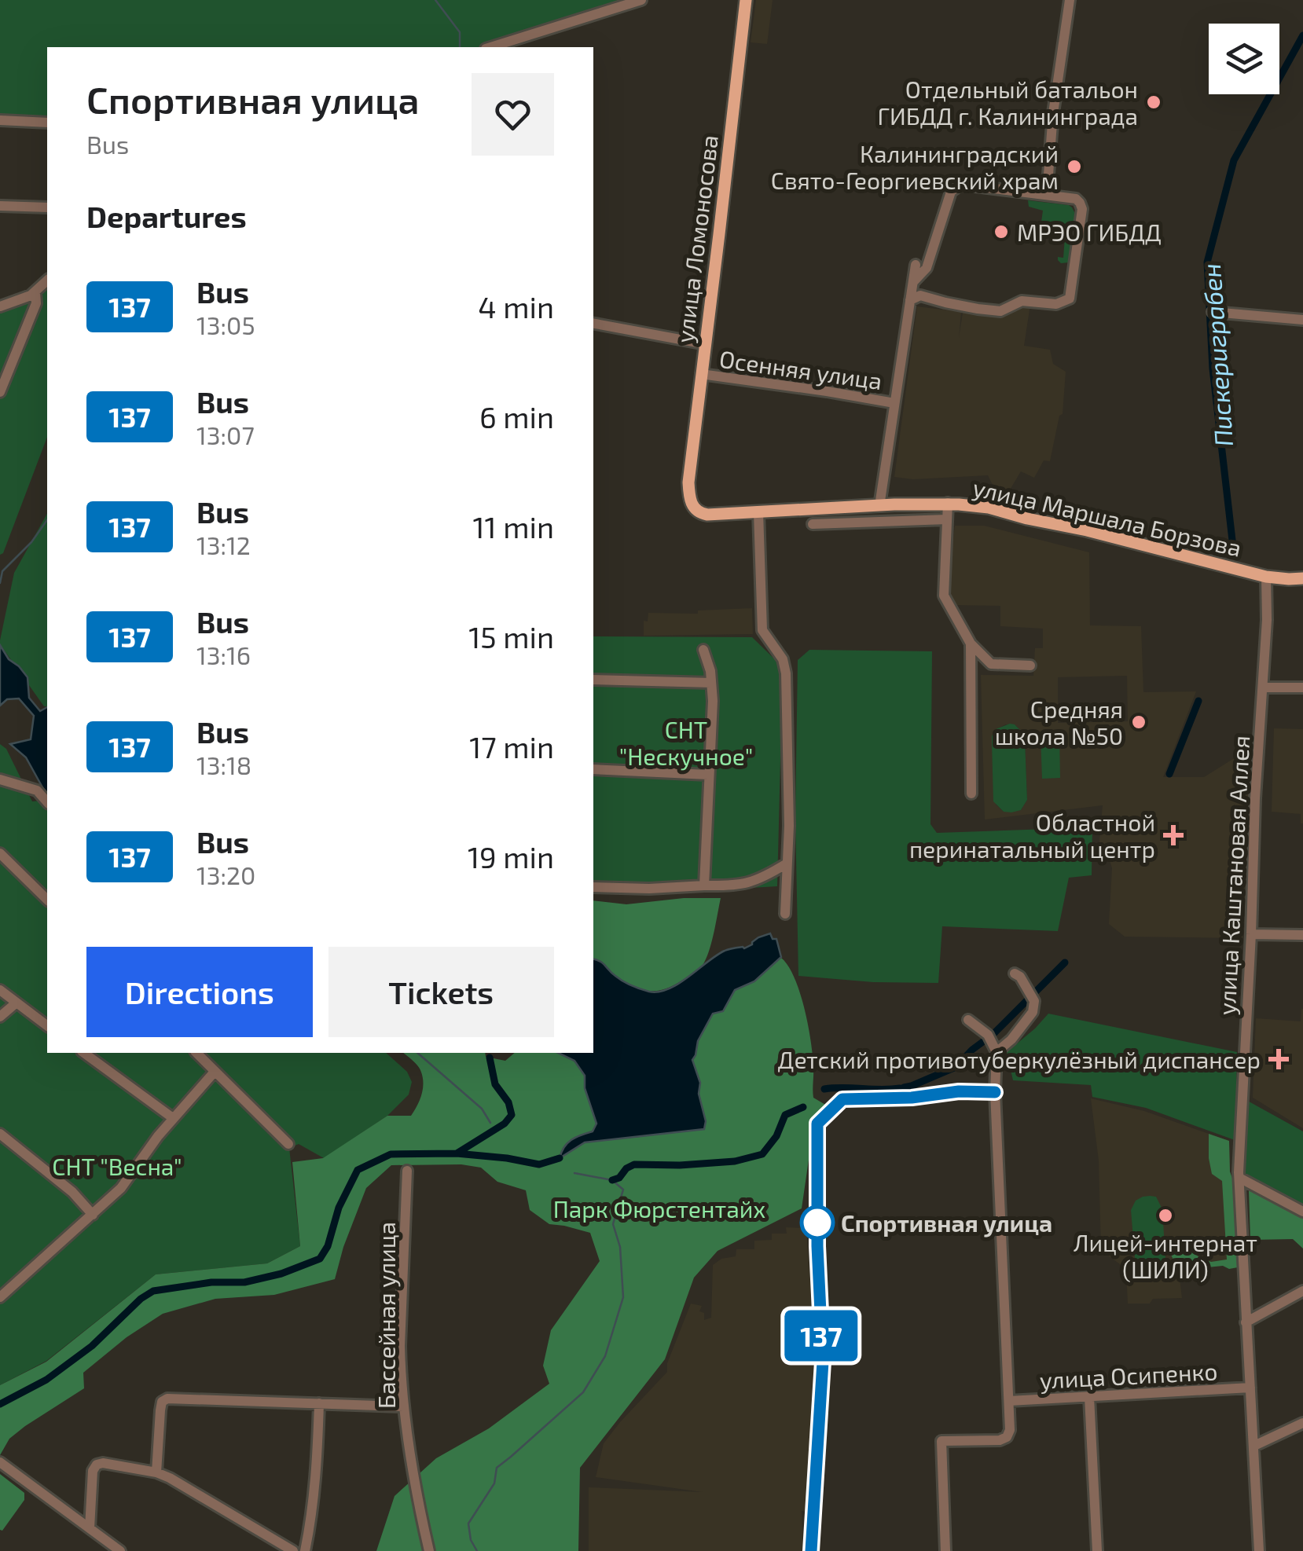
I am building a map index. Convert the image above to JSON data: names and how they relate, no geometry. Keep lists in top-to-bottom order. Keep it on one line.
{"streets":{"main road":["улица Ломоносова","улица Маршала Борзова"],"street":["Осенняя улица","улица Каштановая Аллея","Бассейная улица","улица Осипенко"]},"crossings":[["улица Ломоносова","Осенняя улица"],["улица Ломоносова","улица Маршала Борзова"],["Осенняя улица","улица Маршала Борзова"],["улица Маршала Борзова","улица Каштановая Аллея"],["улица Каштановая Аллея","улица Осипенко"]],"water":["Пискериграбен"],"parks":["СНТ \"Нескучное\"","СНТ \"Весна\"","Парк Фюрстентайх"],"places":{"other":["Отдельный батальон ГИБДД г. Калининграда","Калининградский Свято-Георгиевский храм","МРЭО ГИБДД","Средняя школа №50","Лицей-интернат (ШИЛИ)","Спортивная улица"],"health":["Областной перинатальный центр","Детский противотуберкулёзный диспансер"]},"lines":["bus line 137"],"page":{"on_map":"137","heading":[["Спортивная улица","Bus"],"Departures"],"list":[{"mark":"137","name":"Bus","note":"13:05","value":"4 min"},{"mark":"137","name":"Bus","note":"13:07","value":"6 min"},{"mark":"137","name":"Bus","note":"13:12","value":"11 min"},{"mark":"137","name":"Bus","note":"13:16","value":"15 min"},{"mark":"137","name":"Bus","note":"13:18","value":"17 min"},{"mark":"137","name":"Bus","note":"13:20","value":"19 min"}],"buttons":["Directions","Tickets"]}}
